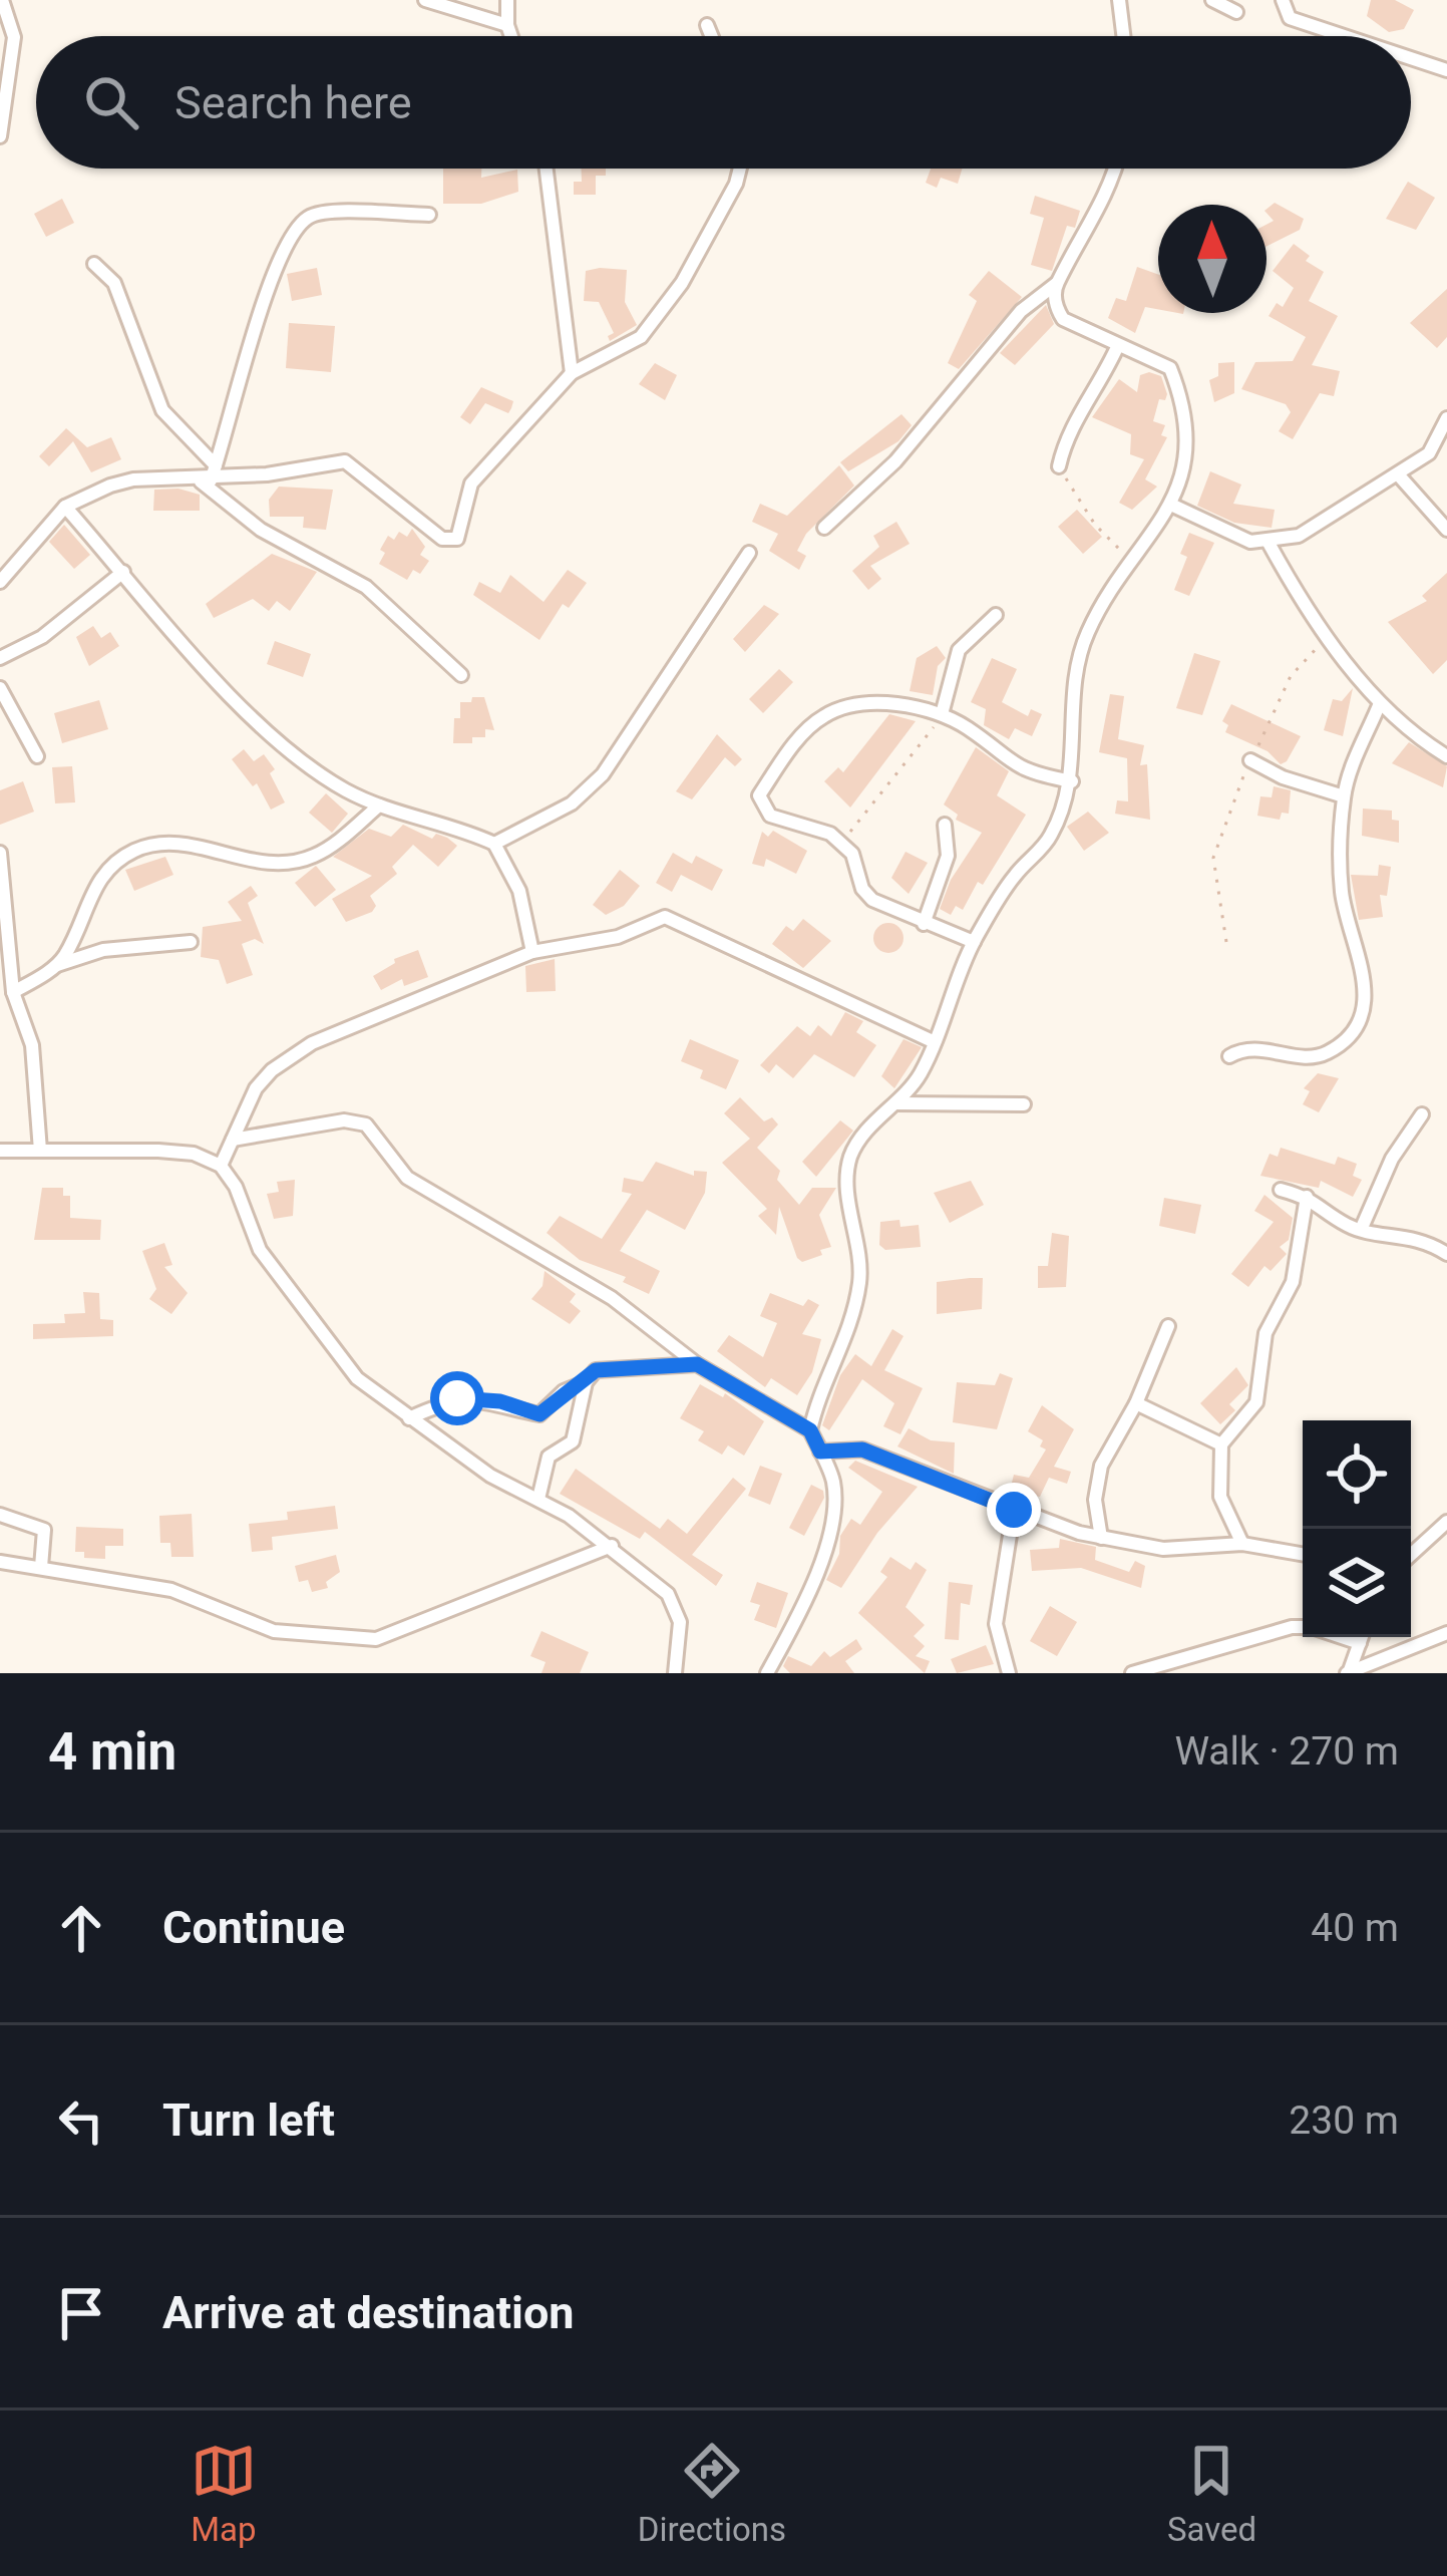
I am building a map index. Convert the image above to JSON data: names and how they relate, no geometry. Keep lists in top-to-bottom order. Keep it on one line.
{"north":"top","page":{"search":"Search here","heading":["4 min","Walk · 270 m"],"list":[["Continue","40 m"],["Turn left","230 m"],"Arrive at destination"],"nav":["Map","Directions","Saved"]}}
